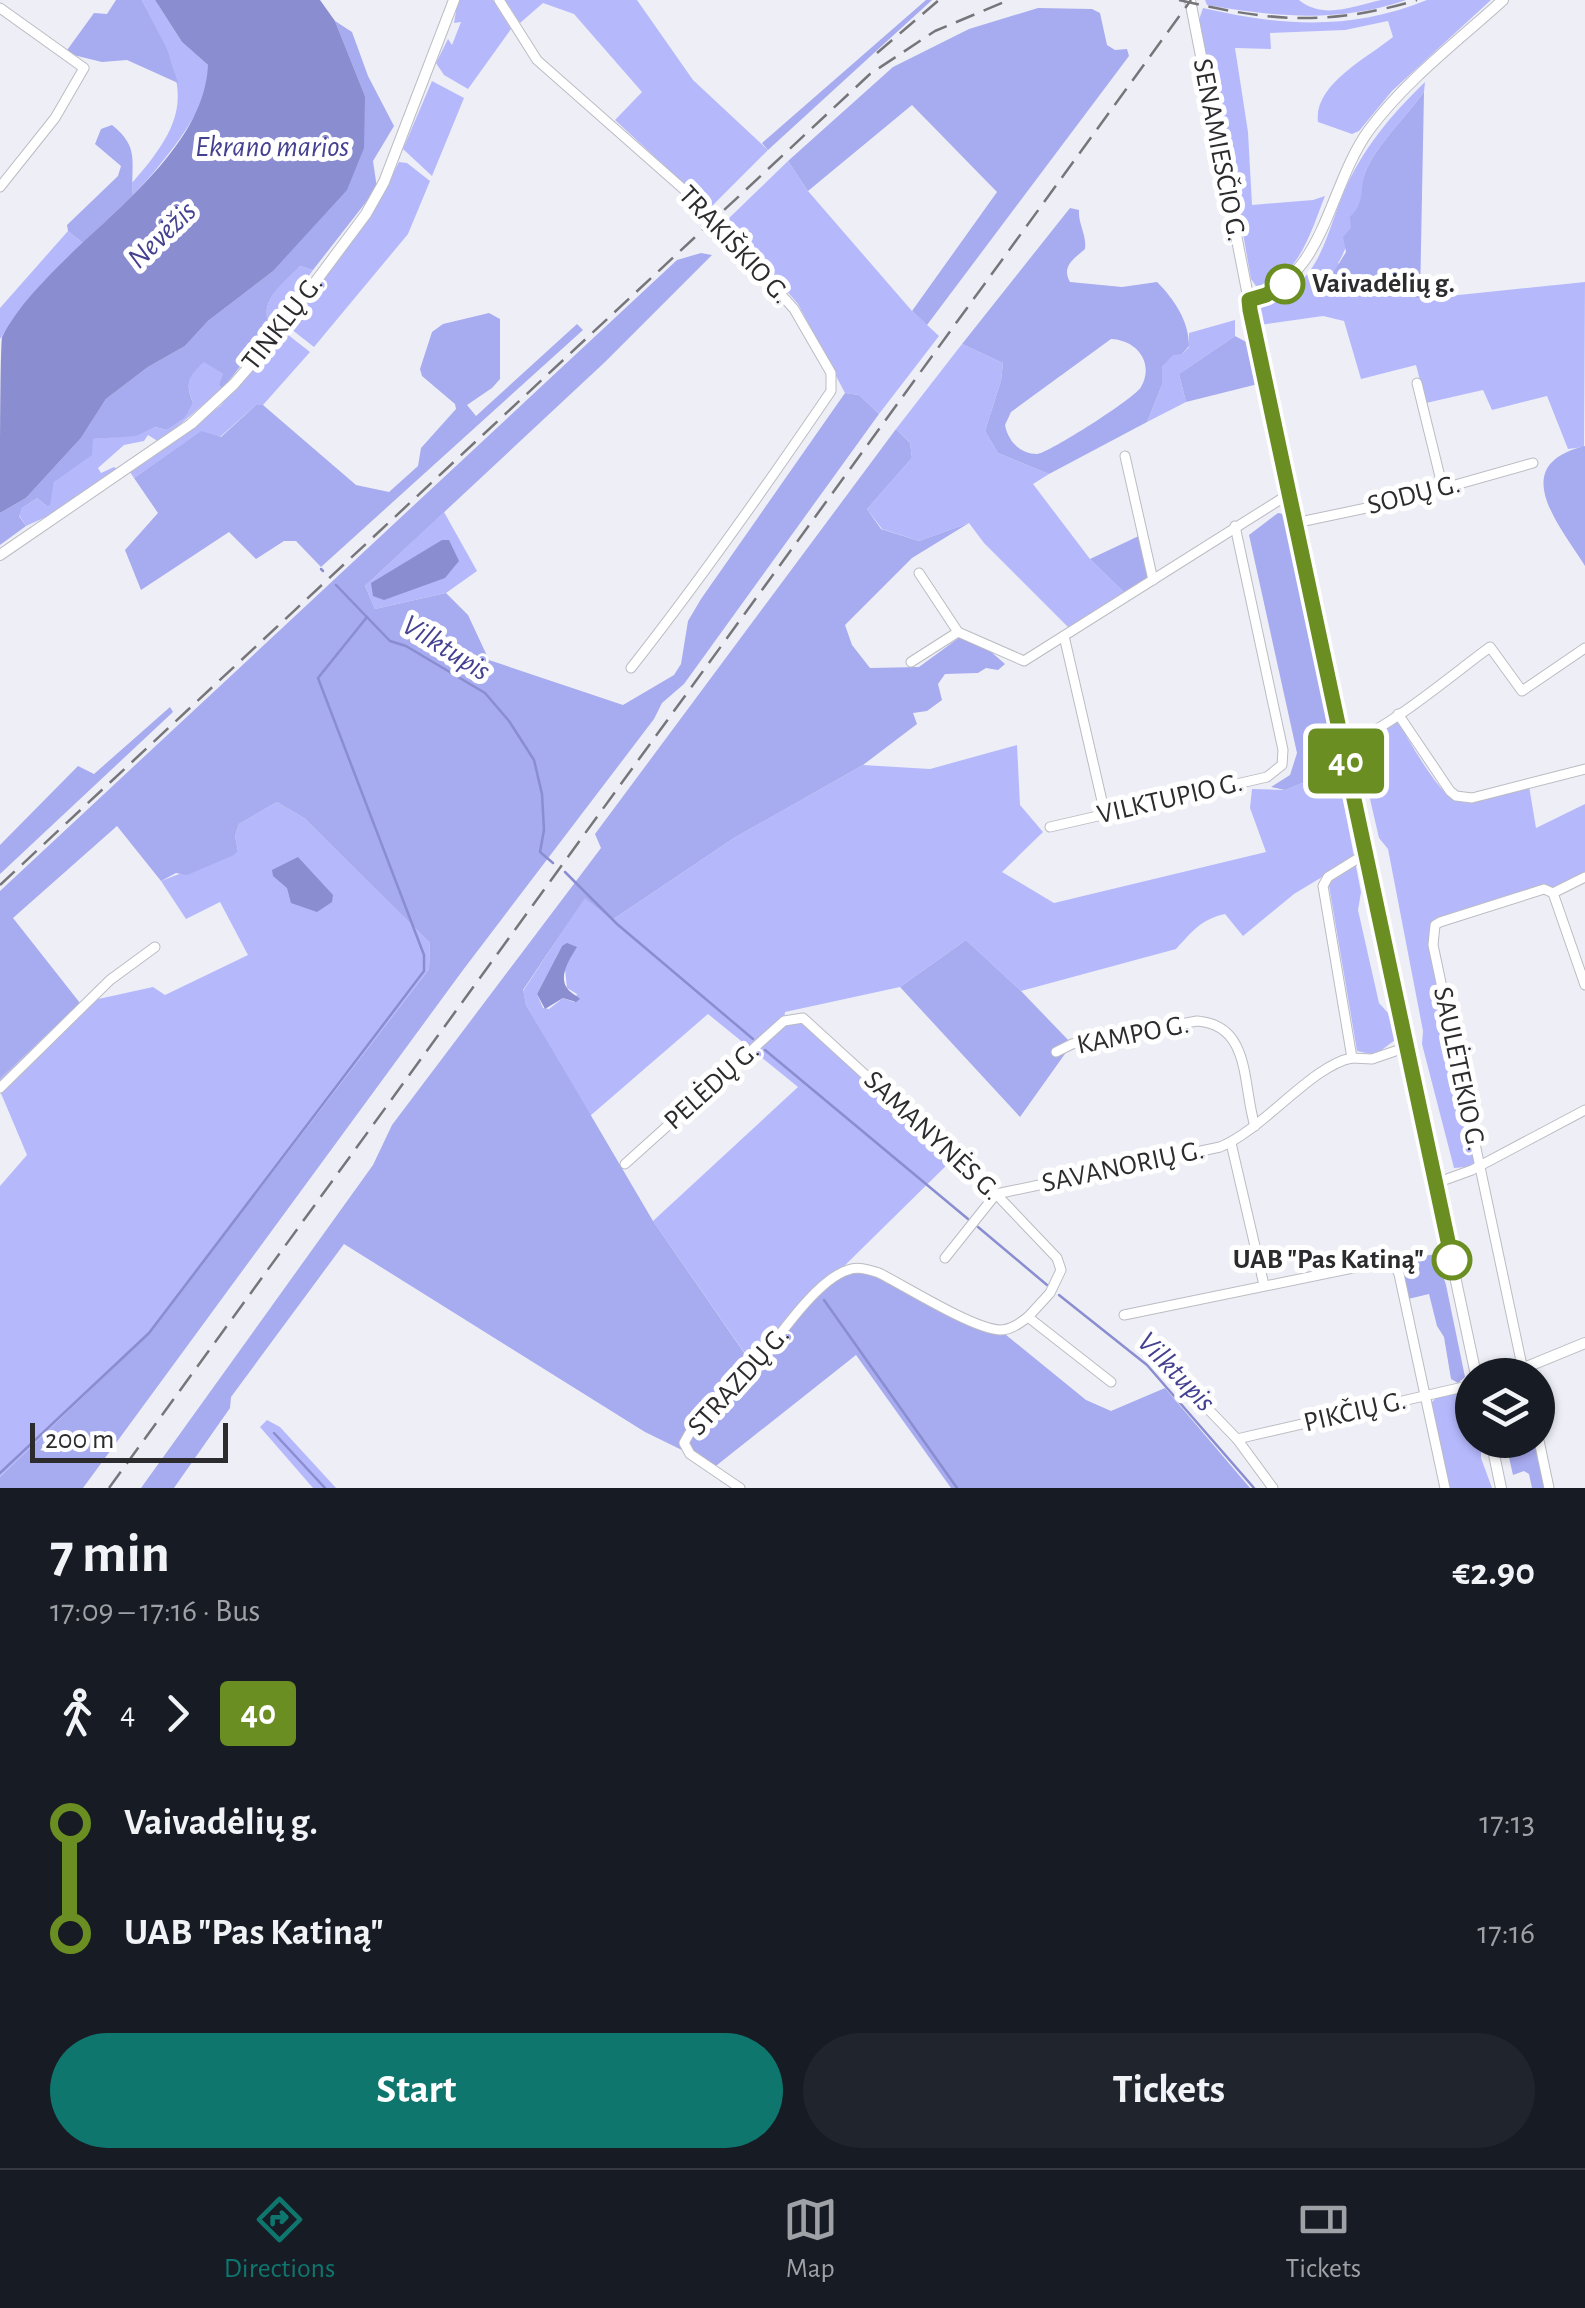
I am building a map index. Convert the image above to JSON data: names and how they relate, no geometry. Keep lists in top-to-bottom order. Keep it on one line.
{"streets":{"main road":["SENAMIESČIO G.","TINKLŲ G."],"street":["TRAKIŠKIO G.","SODŲ G.","VILKTUPIO G.","KAMPO G.","SAULĖTEKIO G.","PELĖDŲ G.","SAMANYNĖS G.","SAVANORIŲ G.","STRAZDŲ G.","PIKČIŲ G."]},"crossings":[["SENAMIESČIO G.","SODŲ G."],["KAMPO G.","SAVANORIŲ G."],["PELĖDŲ G.","SAMANYNĖS G."],["SAMANYNĖS G.","SAVANORIŲ G."],["SAMANYNĖS G.","STRAZDŲ G."]],"water":["Ekrano marios","Nevėžis","Vilktupis"],"places":["Vaivadėlių g.","UAB \"Pas Katiną\""],"lines":["bus line 40"],"scale_bar":"200 m","page":{"on_map":"40","scale":"200 m","heading":["7 min","17:09 – 17:16 · Bus","€2.90"],"legs":["4","40"],"list":[{"name":"Vaivadėlių g.","value":"17:13"},{"name":"UAB \"Pas Katiną\"","value":"17:16"}],"buttons":["Start","Tickets"],"tabs":["Directions","Map","Tickets"]}}
